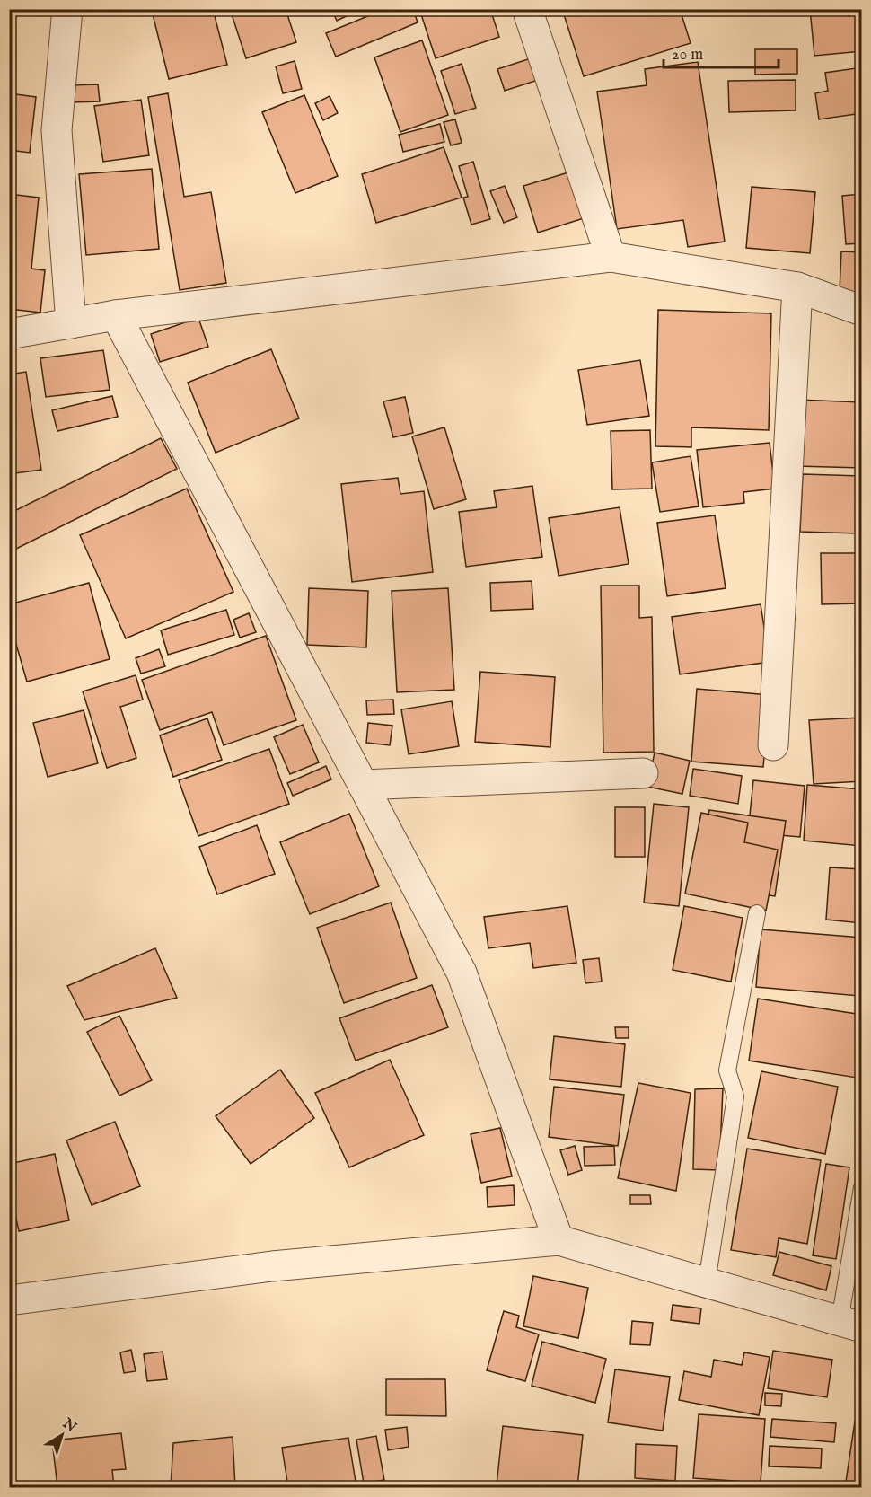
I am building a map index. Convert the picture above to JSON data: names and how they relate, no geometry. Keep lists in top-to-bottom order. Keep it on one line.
{"scale_bar":"20 m","north":"top right"}
